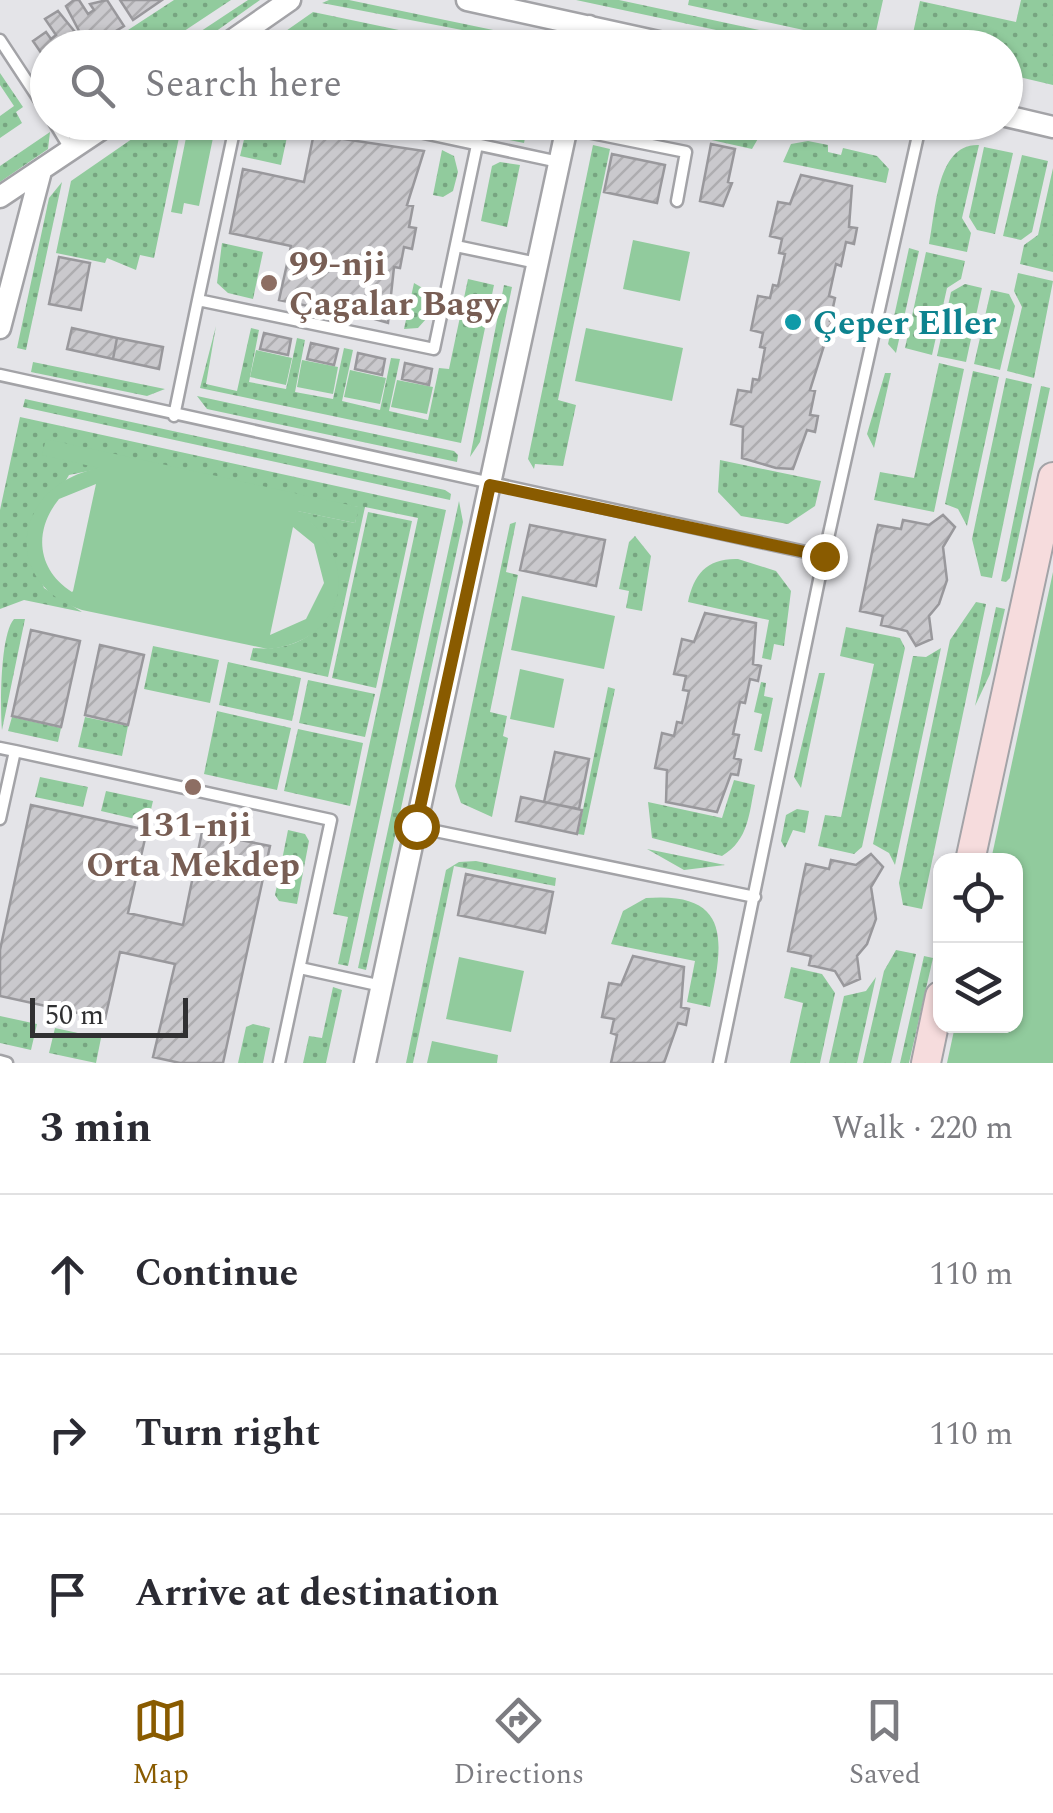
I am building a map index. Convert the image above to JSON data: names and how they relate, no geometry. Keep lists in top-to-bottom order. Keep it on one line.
{"places":["99-nji Çagalar Bagy","Çeper Eller","131-nji Orta Mekdep"],"scale_bar":"50 m","page":{"search":"Search here","scale":"50 m","heading":["3 min","Walk · 220 m"],"list":[["Continue","110 m"],["Turn right","110 m"],"Arrive at destination"],"nav":["Map","Directions","Saved"]}}
